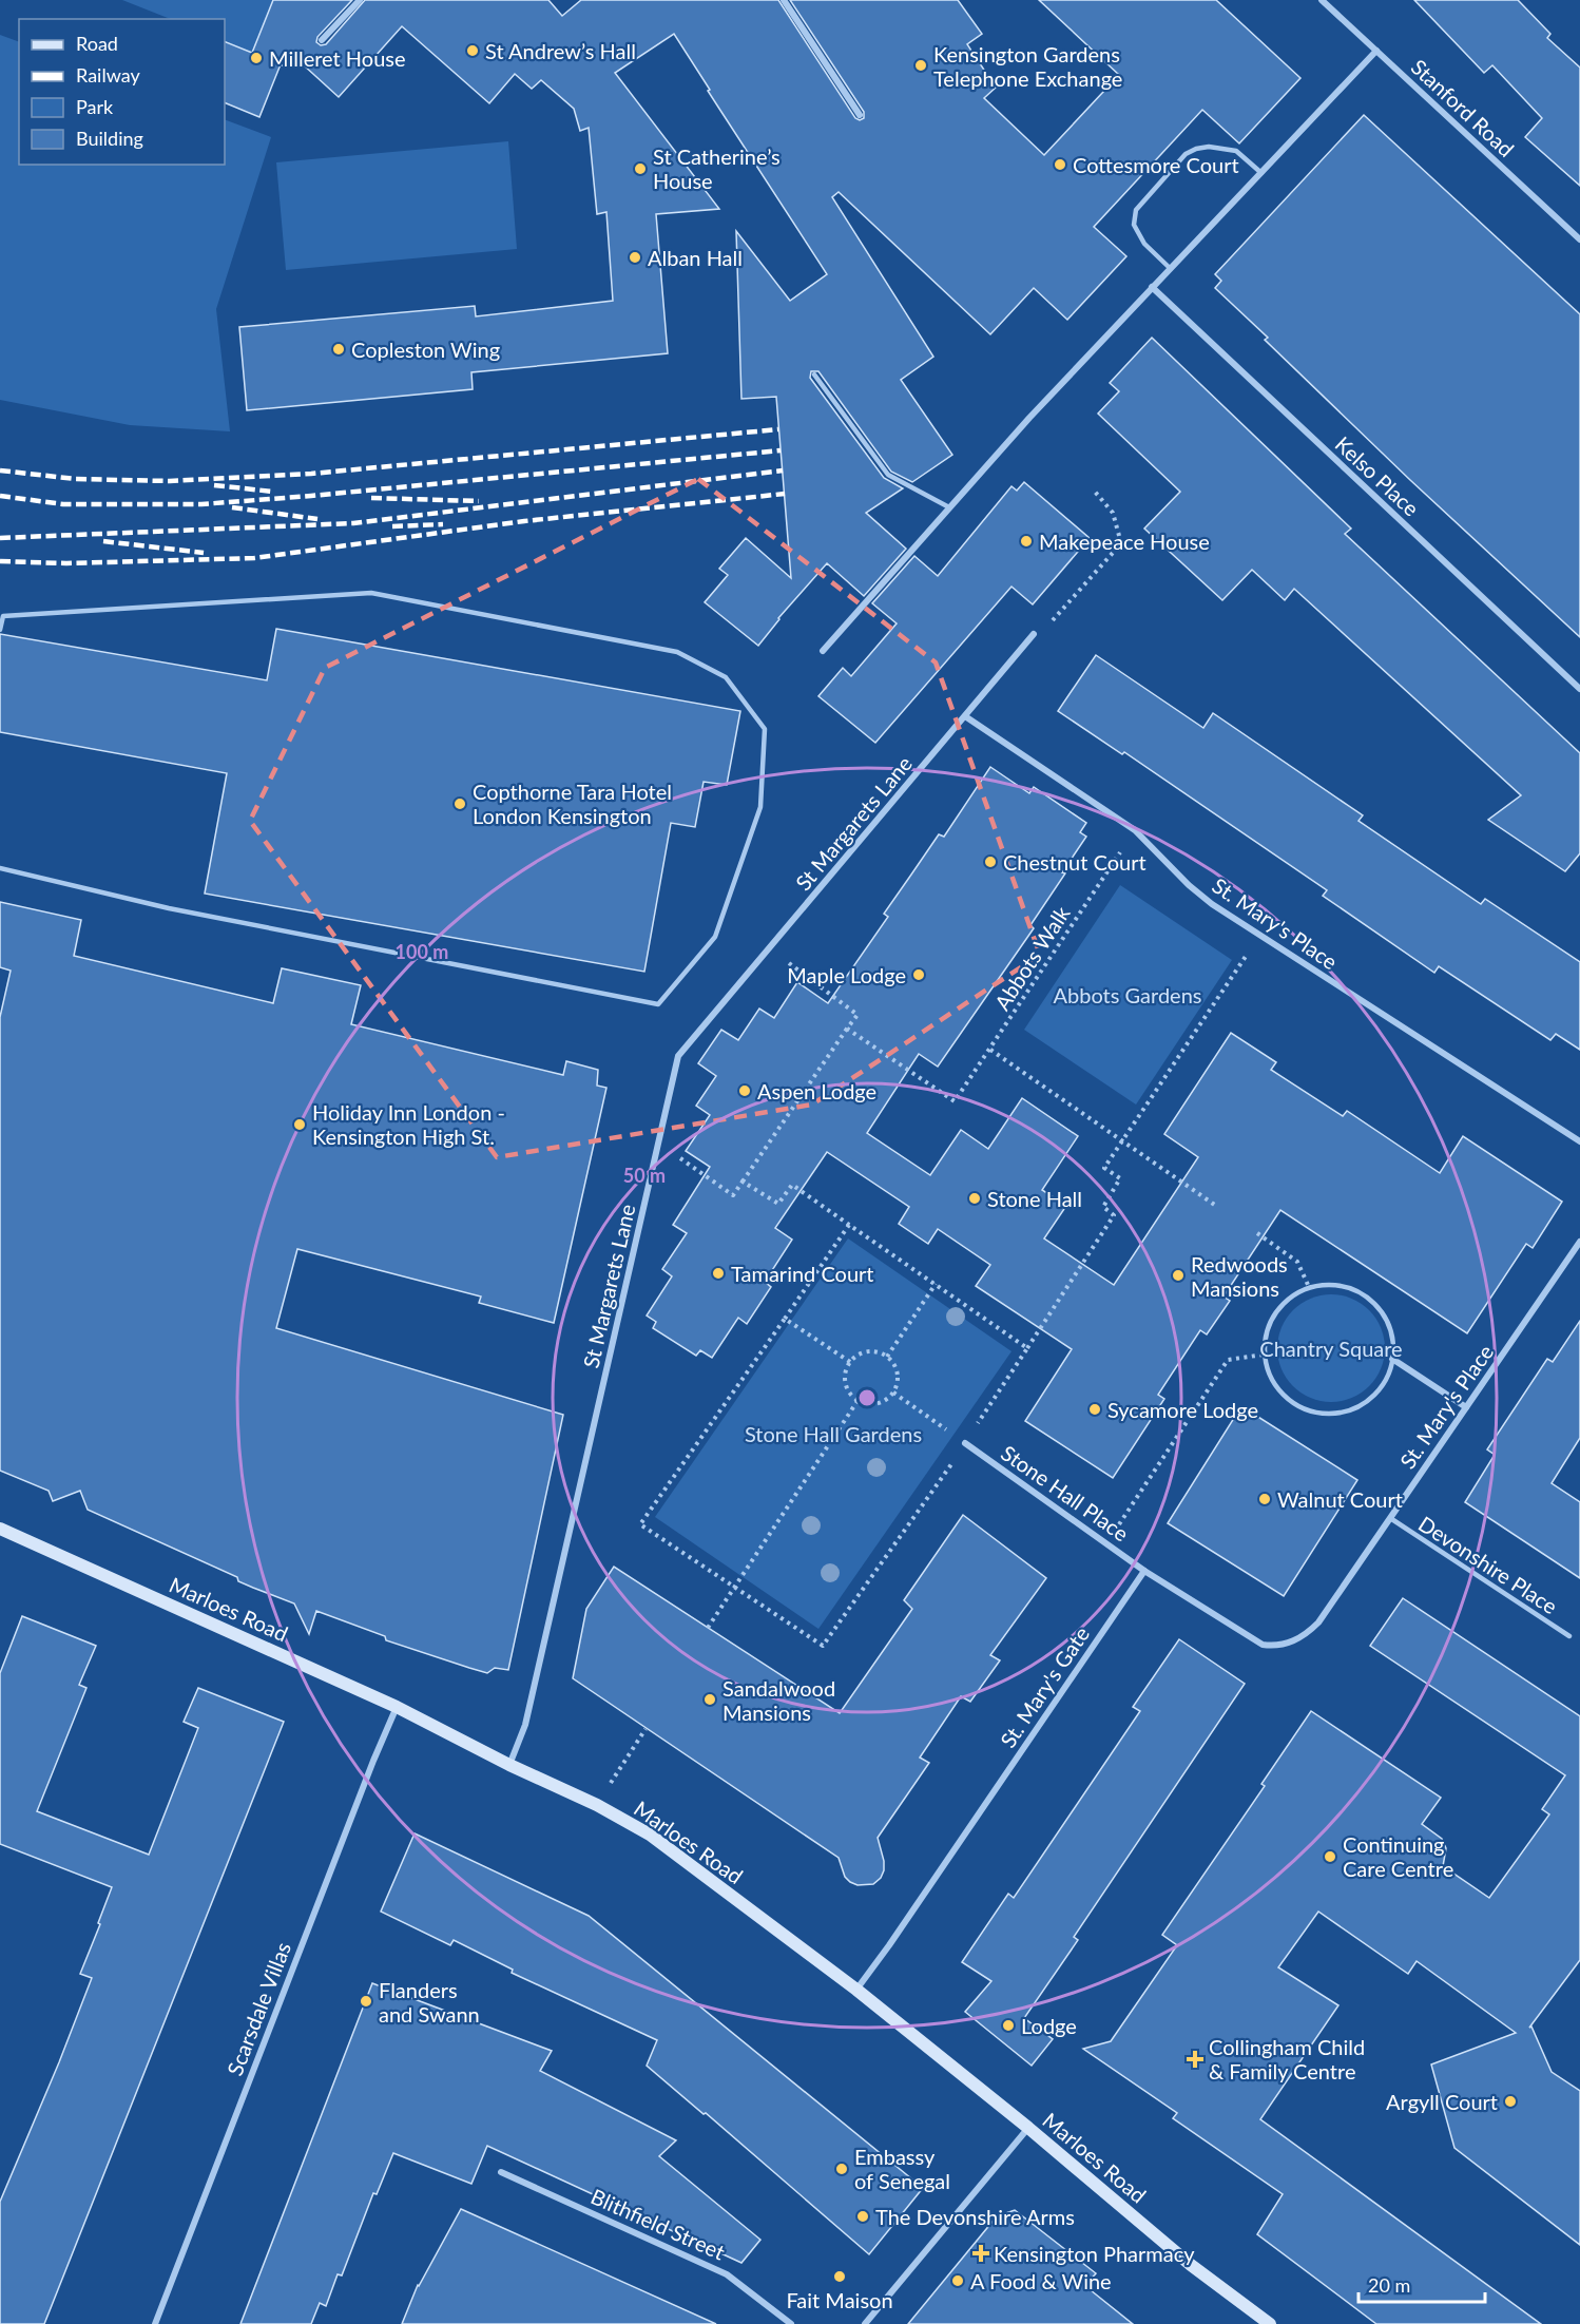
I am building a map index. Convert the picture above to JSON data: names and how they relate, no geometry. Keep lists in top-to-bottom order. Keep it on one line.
{"streets":{"street":["Stanford Road","Kelso Place","St Margarets Lane","St. Mary's Place","Stone Hall Place","Marloes Road","St. Mary's Gate","Scarsdale Villas","Blithfield Street"],"lane":["Devonshire Place"],"path":["Abbots Walk"]},"crossings":[["St Margarets Lane","St. Mary's Place"],["St Margarets Lane","Marloes Road"],["St. Mary's Place","Abbots Walk"],["St. Mary's Place","Stone Hall Place"],["St. Mary's Place","Devonshire Place"],["St. Mary's Place","St. Mary's Gate"],["Stone Hall Place","St. Mary's Gate"],["Marloes Road","St. Mary's Gate"],["Marloes Road","Scarsdale Villas"]],"parks":["Abbots Gardens","Chantry Square","Stone Hall Gardens"],"places":{"other":["St Andrew’s Hall","Milleret House","Kensington Gardens Telephone Exchange","Cottesmore Court","St Catherine’s House","Alban Hall","Copleston Wing","Makepeace House","Copthorne Tara Hotel London Kensington","Chestnut Court","Maple Lodge","Aspen Lodge","Holiday Inn London - Kensington High St.","Stone Hall","Tamarind Court","Redwoods Mansions","Sycamore Lodge","Walnut Court","Sandalwood Mansions","Continuing Care Centre","Flanders and Swann","Lodge","Argyll Court","Embassy of Senegal","The Devonshire Arms","Fait Maison","A Food & Wine"],"health":["Collingham Child & Family Centre","Kensington Pharmacy"]},"legend":["Road","Railway","Park","Building"],"scale_bar":"20 m","rings":["100 m","50 m"]}
